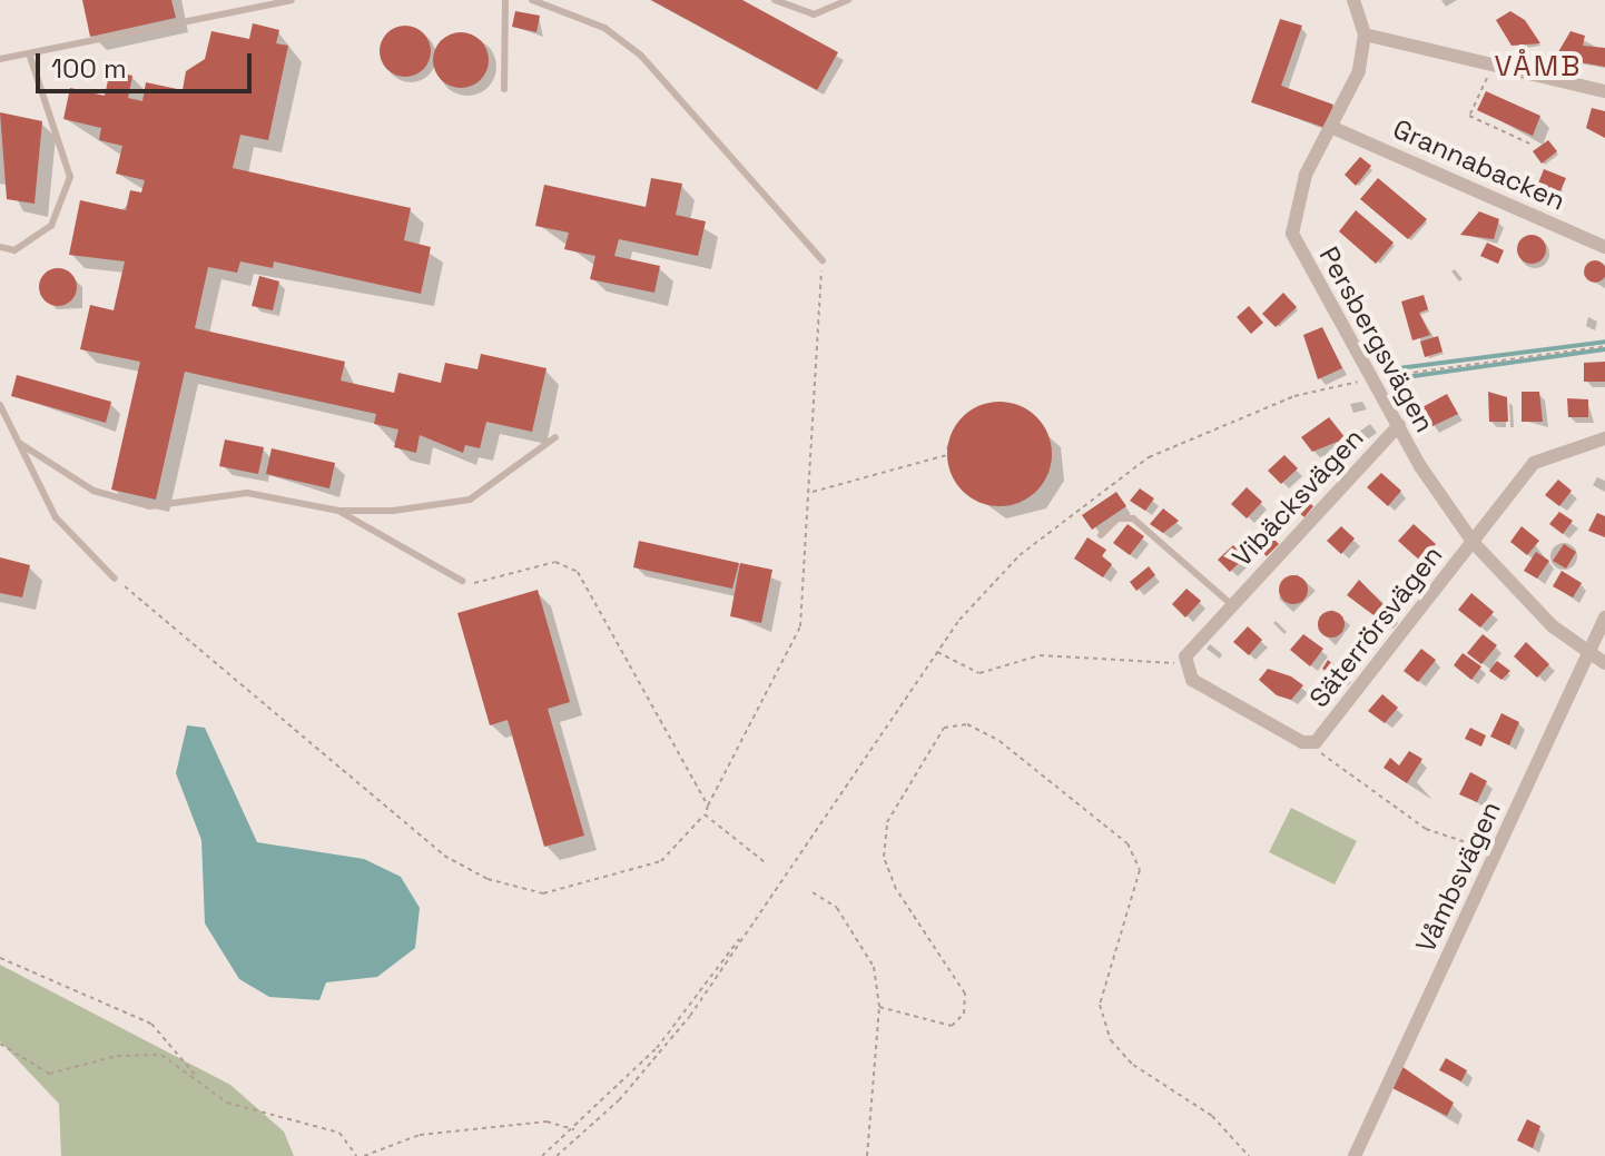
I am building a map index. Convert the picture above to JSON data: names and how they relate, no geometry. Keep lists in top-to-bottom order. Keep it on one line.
{"streets":{"street":["Grannabacken","Persbergsvägen","Vibäcksvägen","Säterrörsvägen","Våmbsvägen"]},"crossings":[["Grannabacken","Persbergsvägen"],["Persbergsvägen","Vibäcksvägen"],["Persbergsvägen","Säterrörsvägen"],["Persbergsvägen","Våmbsvägen"],["Vibäcksvägen","Säterrörsvägen"]],"districts":["VÅMB"],"scale_bar":"100 m"}
